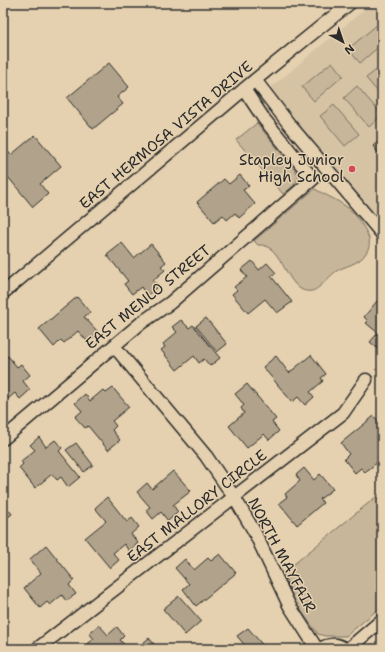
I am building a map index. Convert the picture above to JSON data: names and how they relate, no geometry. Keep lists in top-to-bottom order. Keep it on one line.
{"streets":{"street":["EAST HERMOSA VISTA DRIVE","EAST MENLO STREET","EAST MALLORY CIRCLE","NORTH MAYFAIR"]},"crossings":[["EAST HERMOSA VISTA DRIVE","EAST MENLO STREET"],["EAST MENLO STREET","NORTH MAYFAIR"],["EAST MALLORY CIRCLE","NORTH MAYFAIR"]],"places":["Stapley Junior High School"],"north":"bottom right"}
